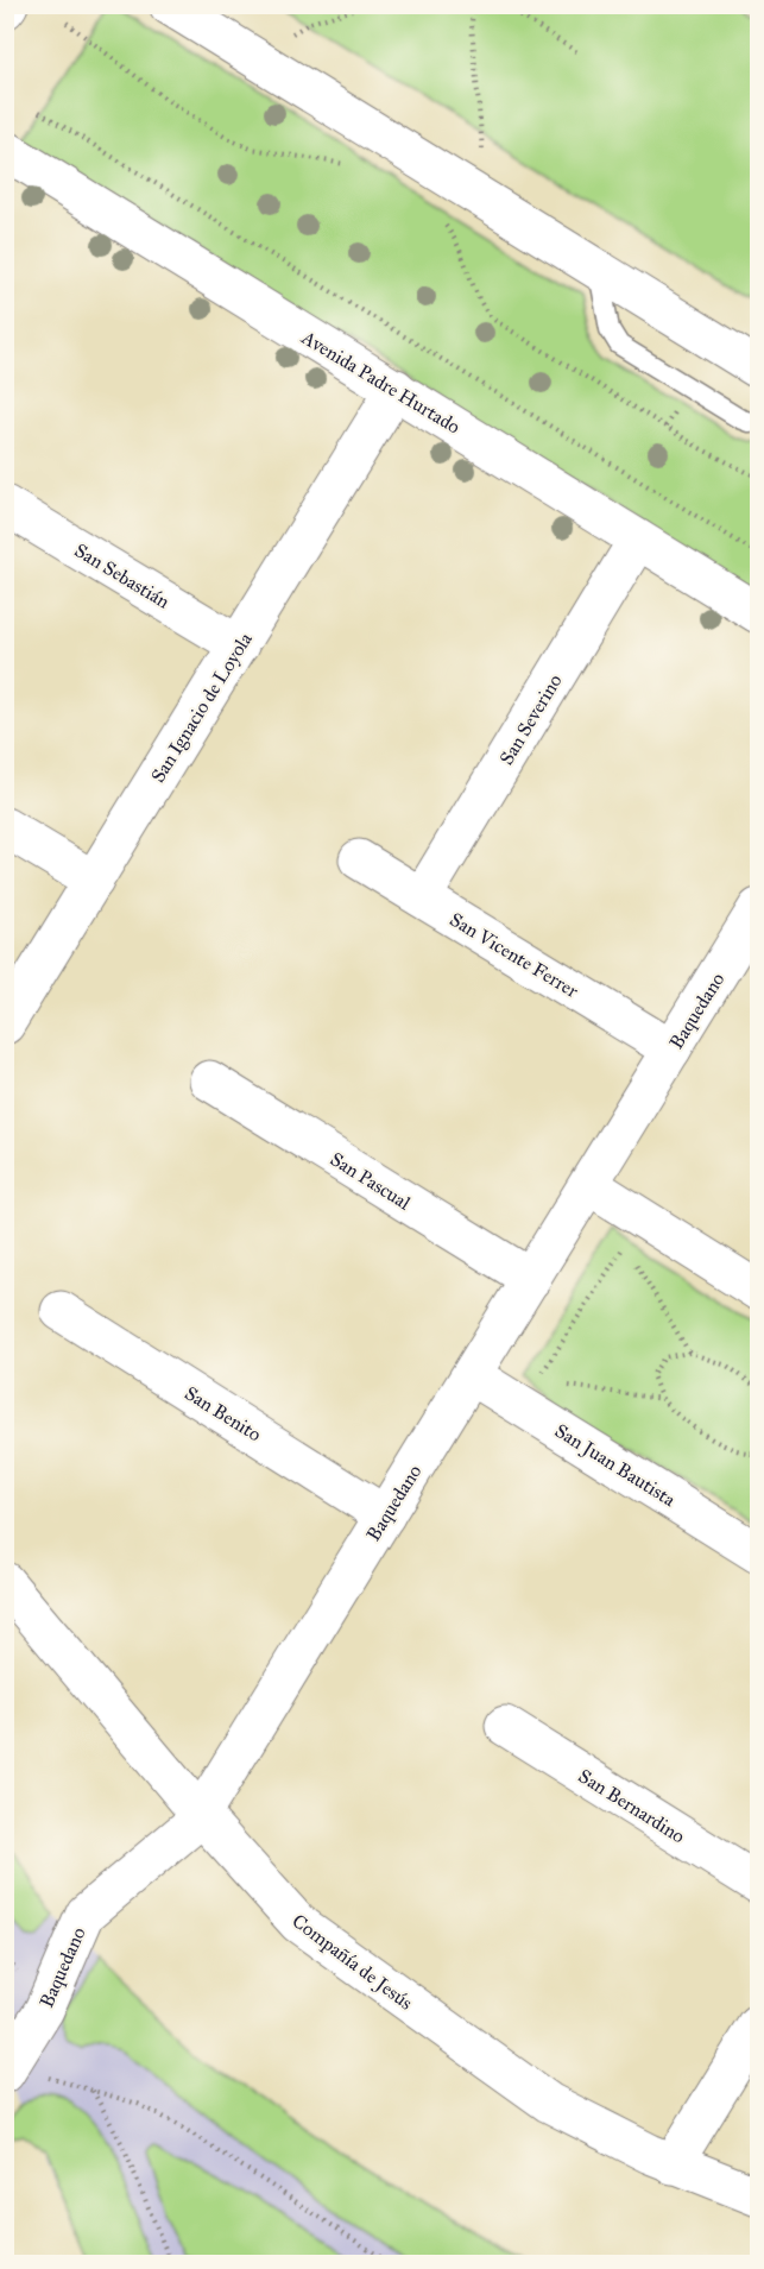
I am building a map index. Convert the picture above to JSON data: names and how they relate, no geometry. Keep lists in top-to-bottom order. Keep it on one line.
{"streets":{"street":["Avenida Padre Hurtado","San Sebastián","San Ignacio de Loyola","San Severino","San Vicente Ferrer","Baquedano","San Pascual","San Benito","San Juan Bautista","San Bernardino","Compañía de Jesús"]},"crossings":[["Avenida Padre Hurtado","San Ignacio de Loyola"],["Avenida Padre Hurtado","San Severino"],["San Sebastián","San Ignacio de Loyola"],["San Severino","San Vicente Ferrer"],["San Vicente Ferrer","Baquedano"],["Baquedano","San Pascual"],["Baquedano","San Benito"],["Baquedano","San Juan Bautista"],["Baquedano","Compañía de Jesús"]]}
